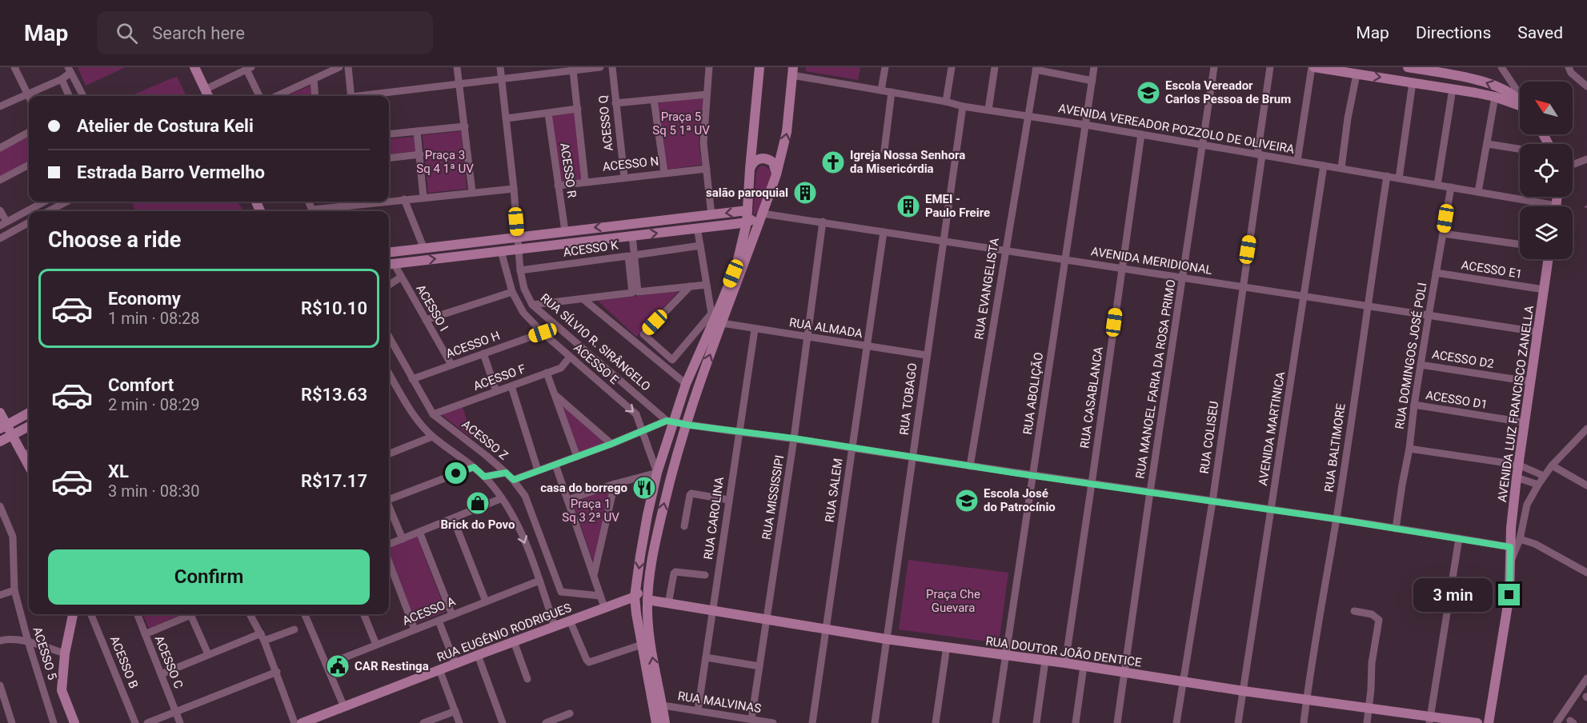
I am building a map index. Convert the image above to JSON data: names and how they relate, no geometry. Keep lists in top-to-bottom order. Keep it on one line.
{"streets":{"street":["ACESSO Q","AVENIDA VEREADOR POZZOLO DE OLIVEIRA","ACESSO N","ACESSO R","ACESSO K","AVENIDA MERIDIONAL","ACESSO E1","RUA EVANGELISTA","ACESSO I","RUA ALMADA","RUA SÍLVIO R. SIRÂNGELO","ACESSO H","RUA DOMINGOS JOSÉ POLI","ACESSO D2","ACESSO E","ACESSO F","RUA MANOEL FARIA DA ROSA PRIMO","RUA ABOLIÇÃO","RUA CASABLANCA","RUA TOBAGO","ACESSO D1","AVENIDA LUIZ FRANCISCO ZANELLA","AVENIDA MARTINICA","RUA COLISEU","ACESSO Z","RUA BALTIMORE","RUA SALEM","RUA MISSISSIPI","RUA CAROLINA","ACESSO A","RUA EUGÊNIO RODRIGUES","RUA DOUTOR JOÃO DENTICE","ACESSO 5","ACESSO B","ACESSO C","RUA MALVINAS"]},"crossings":[["ACESSO Q","ACESSO N"],["AVENIDA VEREADOR POZZOLO DE OLIVEIRA","RUA EVANGELISTA"],["AVENIDA VEREADOR POZZOLO DE OLIVEIRA","RUA DOMINGOS JOSÉ POLI"],["AVENIDA VEREADOR POZZOLO DE OLIVEIRA","RUA MANOEL FARIA DA ROSA PRIMO"],["AVENIDA VEREADOR POZZOLO DE OLIVEIRA","RUA ABOLIÇÃO"],["AVENIDA VEREADOR POZZOLO DE OLIVEIRA","RUA CASABLANCA"],["AVENIDA VEREADOR POZZOLO DE OLIVEIRA","RUA TOBAGO"],["AVENIDA VEREADOR POZZOLO DE OLIVEIRA","AVENIDA MARTINICA"],["AVENIDA VEREADOR POZZOLO DE OLIVEIRA","RUA COLISEU"],["AVENIDA VEREADOR POZZOLO DE OLIVEIRA","RUA BALTIMORE"],["ACESSO N","ACESSO R"],["ACESSO K","RUA SÍLVIO R. SIRÂNGELO"],["AVENIDA MERIDIONAL","RUA EVANGELISTA"],["AVENIDA MERIDIONAL","RUA DOMINGOS JOSÉ POLI"],["AVENIDA MERIDIONAL","RUA MANOEL FARIA DA ROSA PRIMO"],["AVENIDA MERIDIONAL","RUA ABOLIÇÃO"],["AVENIDA MERIDIONAL","RUA CASABLANCA"],["AVENIDA MERIDIONAL","RUA TOBAGO"],["AVENIDA MERIDIONAL","AVENIDA LUIZ FRANCISCO ZANELLA"],["AVENIDA MERIDIONAL","AVENIDA MARTINICA"],["AVENIDA MERIDIONAL","RUA COLISEU"],["AVENIDA MERIDIONAL","RUA BALTIMORE"],["AVENIDA MERIDIONAL","RUA SALEM"],["AVENIDA MERIDIONAL","RUA MISSISSIPI"],["ACESSO E1","RUA DOMINGOS JOSÉ POLI"],["ACESSO E1","AVENIDA LUIZ FRANCISCO ZANELLA"],["ACESSO I","ACESSO H"],["RUA ALMADA","RUA TOBAGO"],["RUA ALMADA","RUA SALEM"],["RUA ALMADA","RUA MISSISSIPI"],["RUA ALMADA","RUA CAROLINA"],["ACESSO H","ACESSO E"],["ACESSO H","ACESSO Z"],["RUA DOMINGOS JOSÉ POLI","ACESSO D2"],["RUA DOMINGOS JOSÉ POLI","ACESSO D1"],["ACESSO D2","AVENIDA LUIZ FRANCISCO ZANELLA"],["ACESSO E","ACESSO F"],["ACESSO F","ACESSO Z"],["RUA MANOEL FARIA DA ROSA PRIMO","RUA DOUTOR JOÃO DENTICE"],["RUA ABOLIÇÃO","RUA DOUTOR JOÃO DENTICE"],["RUA CASABLANCA","RUA DOUTOR JOÃO DENTICE"],["RUA TOBAGO","RUA DOUTOR JOÃO DENTICE"],["ACESSO D1","AVENIDA LUIZ FRANCISCO ZANELLA"],["AVENIDA MARTINICA","RUA DOUTOR JOÃO DENTICE"],["RUA COLISEU","RUA DOUTOR JOÃO DENTICE"],["RUA BALTIMORE","RUA DOUTOR JOÃO DENTICE"],["RUA SALEM","RUA DOUTOR JOÃO DENTICE"],["RUA MISSISSIPI","RUA DOUTOR JOÃO DENTICE"],["RUA MISSISSIPI","RUA MALVINAS"],["RUA CAROLINA","RUA DOUTOR JOÃO DENTICE"],["RUA CAROLINA","RUA MALVINAS"]],"parks":["Praça 5 Sq 5 1ª UV","Praça 3 Sq 4 1ª UV","Praça 1 Sq 3 2ª UV","Praça Che Guevara"],"places":{"school or university":["Escola Vereador Carlos Pessoa de Brum","Escola José do Patrocínio"],"church":["Igreja Nossa Senhora da Misericórdia"],"building":["salão paroquial","EMEI - Paulo Freire"],"restaurant":["casa do borrego"],"shop":["Brick do Povo"],"public building":["CAR Restinga"]},"north":"top left","page":{"header":"Map","search":"Search here","nav":["Map","Directions","Saved"],"banner":["Atelier de Costura Keli","Estrada Barro Vermelho"],"heading":"Choose a ride","list":[{"name":"Economy","note":"1 min · 08:28","value":"R$10.10"},{"name":"Comfort","note":"2 min · 08:29","value":"R$13.63"},{"name":"XL","note":"3 min · 08:30","value":"R$17.17"}],"buttons":"Confirm","bubble":"3 min"}}
